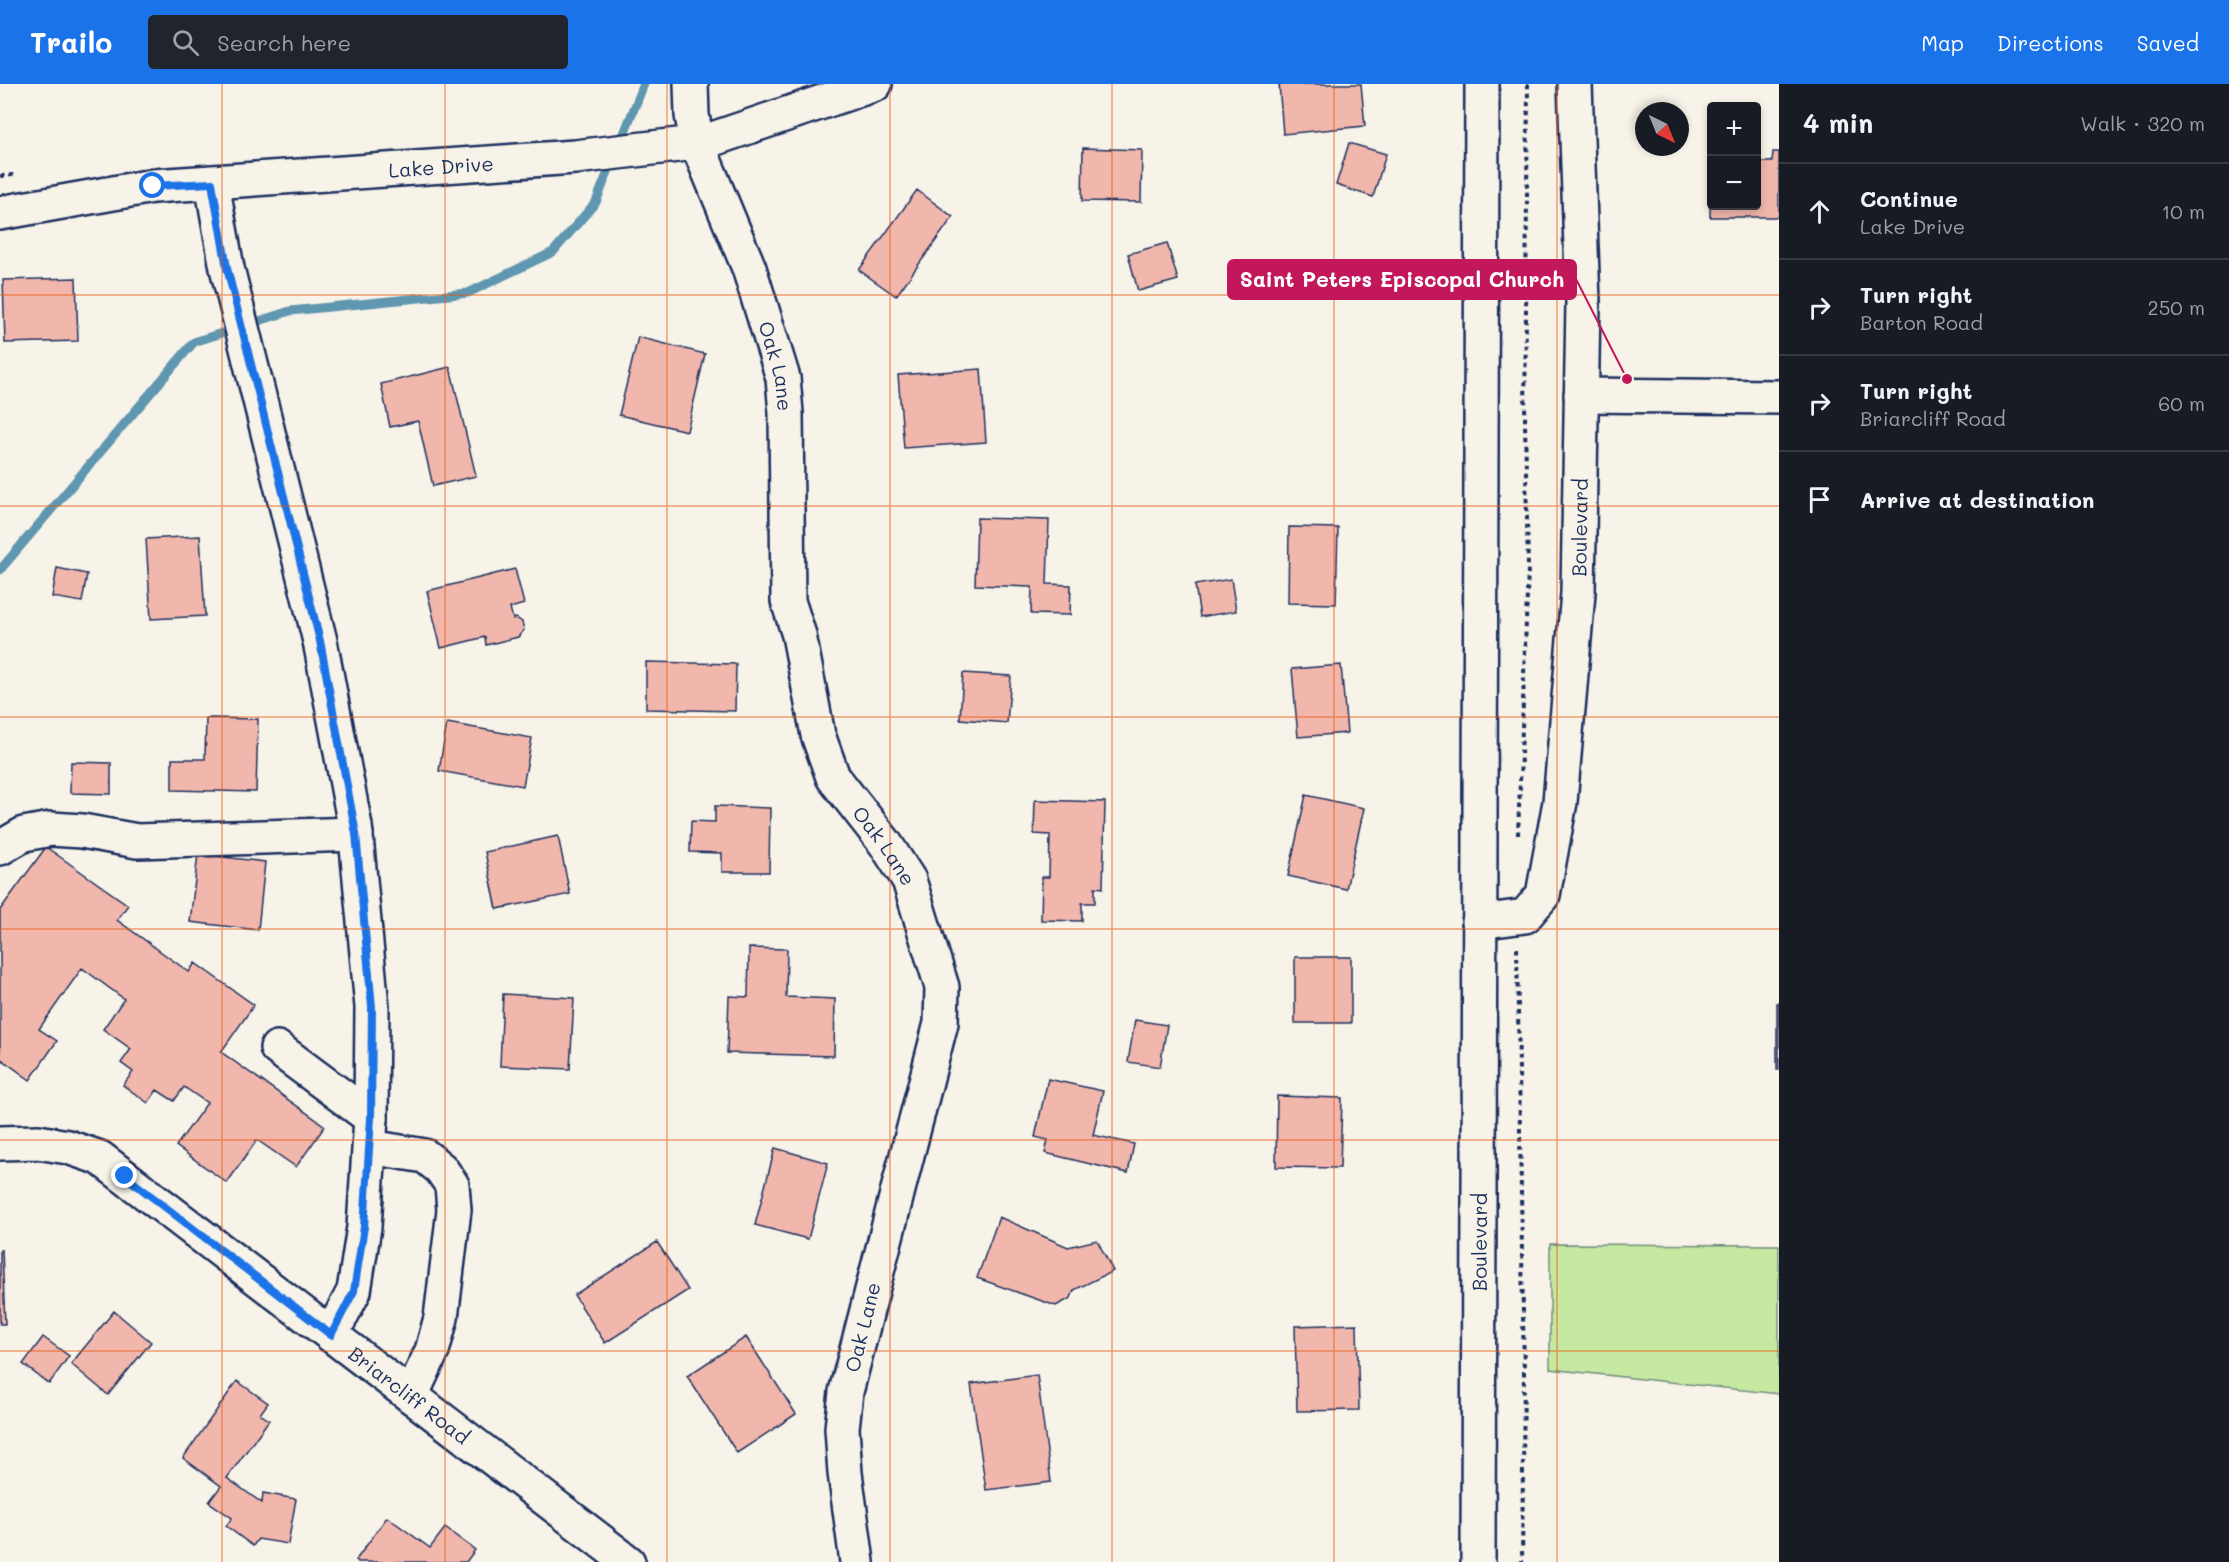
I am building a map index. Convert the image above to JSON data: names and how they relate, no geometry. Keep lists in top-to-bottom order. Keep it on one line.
{"streets":{"street":["Lake Drive","Oak Lane","Boulevard","Briarcliff Road"]},"crossings":[["Lake Drive","Oak Lane"]],"places":["Saint Peters Episcopal Church"],"north":"bottom right","page":{"header":"Trailo","search":"Search here","nav":["Map","Directions","Saved"],"heading":["4 min","Walk · 320 m"],"map_buttons":["+","−"],"list":[["Continue","Lake Drive","10 m"],["Turn right","Barton Road","250 m"],["Turn right","Briarcliff Road","60 m"],"Arrive at destination"]}}
